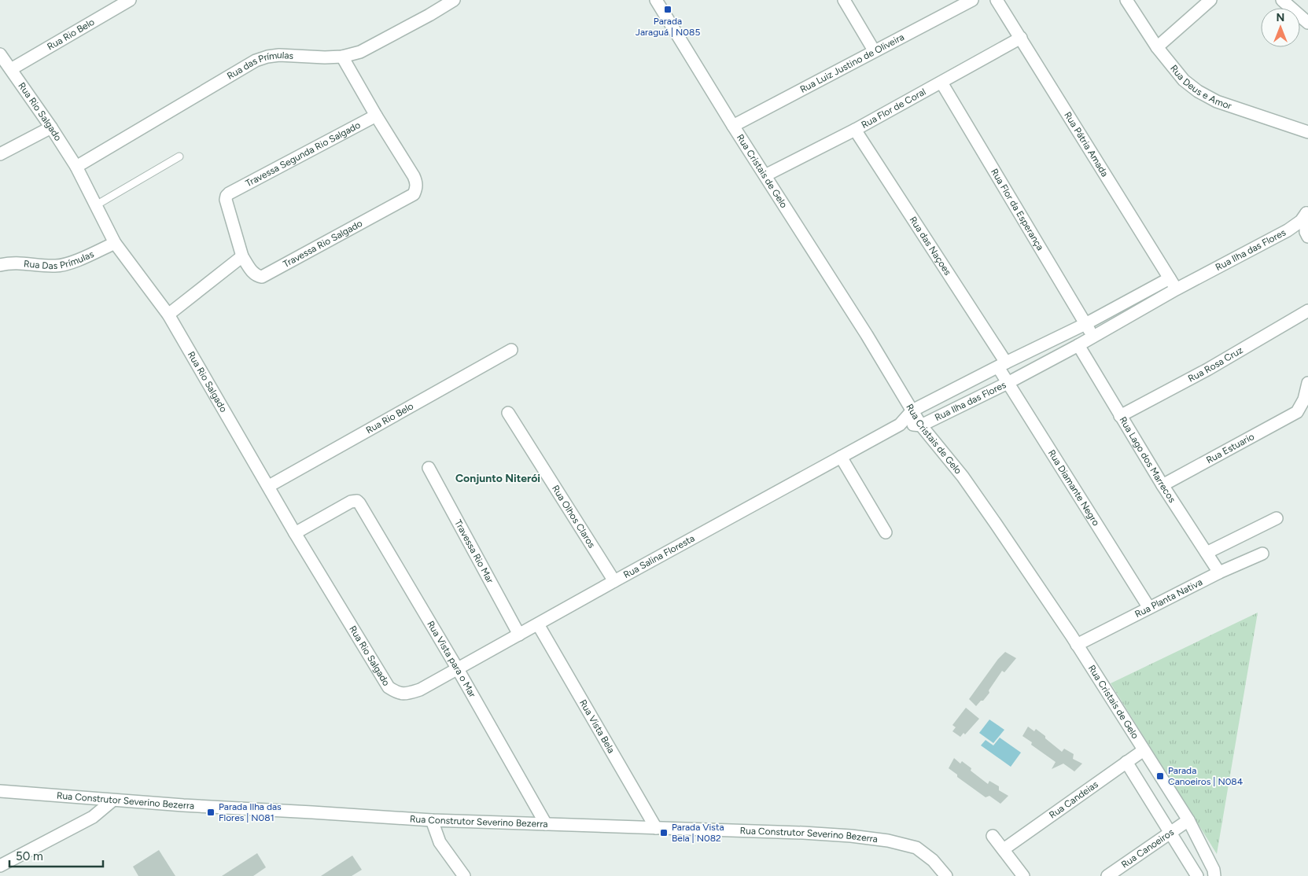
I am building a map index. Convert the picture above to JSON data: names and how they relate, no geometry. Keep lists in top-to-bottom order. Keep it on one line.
{"streets":{"street":["Rua Rio Belo","Rua Luiz Justino de Oliveira","Rua das Prímulas","Rua Deus e Amor","Rua Flor de Coral","Rua Rio Salgado","Rua Pátria Amada","Travessa Segunda Rio Salgado","Rua Cristais de Gelo","Rua Flor da Esperança","Travessa Rio Salgado","Rua das Naçoes","Rua Ilha das Flores","Rua Das Prímulas","Rua Rosa Cruz","Rua Estuario","Rua Lago dos Marrecos","Rua Diamante Negro","Rua Olhos Claros","Travessa Rio Mar","Rua Salina Floresta","Rua Planta Nativa","Rua Vista para o Mar","Rua Vista Bela","Rua Candeias","Rua Construtor Severino Bezerra","Rua Canoeiros"]},"crossings":[["Rua Rio Belo","Rua Rio Salgado"],["Rua Luiz Justino de Oliveira","Rua Cristais de Gelo"],["Rua das Prímulas","Rua Rio Salgado"],["Rua Flor de Coral","Rua Pátria Amada"],["Rua Flor de Coral","Rua Cristais de Gelo"],["Rua Flor de Coral","Rua Flor da Esperança"],["Rua Flor de Coral","Rua das Naçoes"],["Rua Rio Salgado","Rua Das Prímulas"],["Rua Rio Salgado","Rua Salina Floresta"],["Rua Rio Salgado","Rua Vista para o Mar"],["Rua Pátria Amada","Rua Ilha das Flores"],["Travessa Segunda Rio Salgado","Travessa Rio Salgado"],["Rua Cristais de Gelo","Rua Ilha das Flores"],["Rua Cristais de Gelo","Rua Planta Nativa"],["Rua Cristais de Gelo","Rua Candeias"],["Rua Cristais de Gelo","Rua Canoeiros"],["Rua Flor da Esperança","Rua Ilha das Flores"],["Rua das Naçoes","Rua Ilha das Flores"],["Rua das Naçoes","Rua Diamante Negro"],["Rua Ilha das Flores","Rua Lago dos Marrecos"],["Rua Ilha das Flores","Rua Diamante Negro"],["Rua Ilha das Flores","Rua Salina Floresta"],["Rua Rosa Cruz","Rua Lago dos Marrecos"],["Rua Estuario","Rua Lago dos Marrecos"],["Rua Lago dos Marrecos","Rua Planta Nativa"],["Rua Diamante Negro","Rua Planta Nativa"],["Rua Olhos Claros","Rua Salina Floresta"],["Travessa Rio Mar","Rua Salina Floresta"],["Rua Salina Floresta","Rua Vista para o Mar"],["Rua Salina Floresta","Rua Vista Bela"],["Rua Vista para o Mar","Rua Construtor Severino Bezerra"],["Rua Vista Bela","Rua Construtor Severino Bezerra"]],"districts":["Conjunto Niterói"],"places":{"transit":["Parada Jaraguá | N085","Parada Canoeiros | N084","Parada Ilha das Flores | N081","Parada Vista Bela | N082"]},"scale_bar":"50 m","north":"top"}
